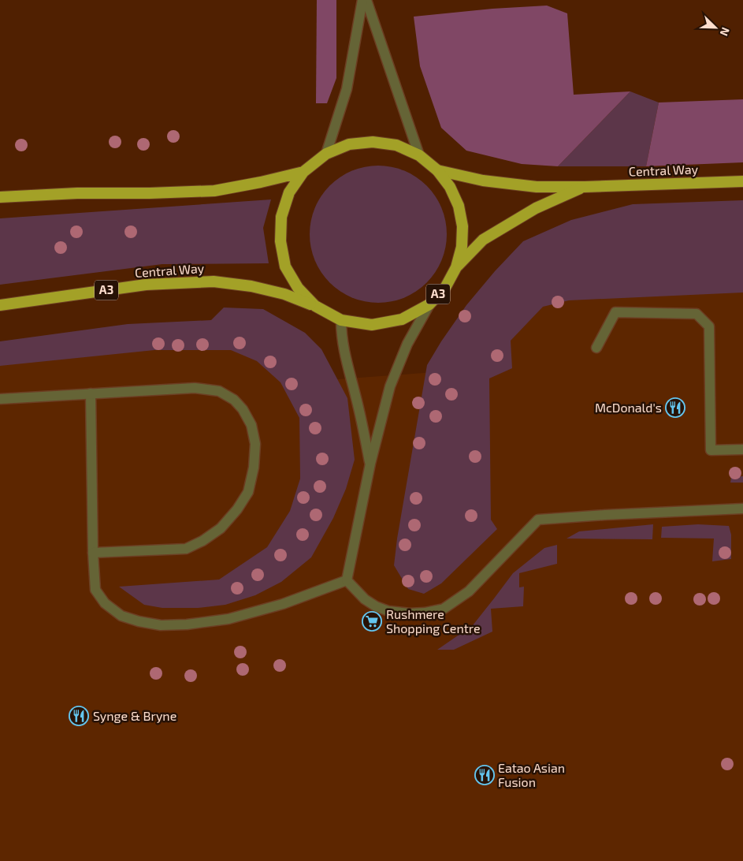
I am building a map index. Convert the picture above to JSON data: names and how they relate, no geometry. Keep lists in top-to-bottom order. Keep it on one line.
{"streets":{"highway":["Central Way","A3"]},"crossings":[["Central Way","A3"]],"places":{"restaurant":["McDonald's","Synge & Bryne","Eatao Asian Fusion"],"supermarket":["Rushmere Shopping Centre"]},"north":"bottom right"}
